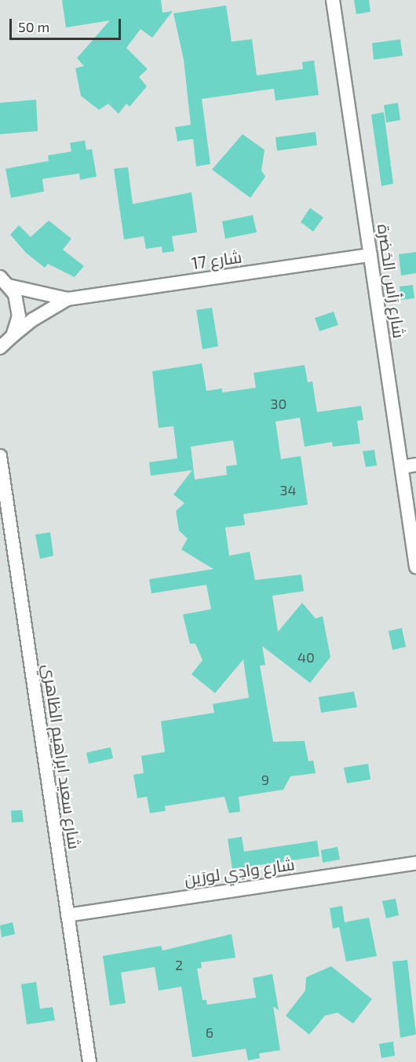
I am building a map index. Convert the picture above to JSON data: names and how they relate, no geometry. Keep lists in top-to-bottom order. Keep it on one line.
{"streets":{"street":["شارع 17","شارع رَأس الحَضرة","شارع سعيد ابراهيم الظاهري","شارع وادِي لورَين"]},"crossings":[["شارع 17","شارع رَأس الحَضرة"],["شارع سعيد ابراهيم الظاهري","شارع وادِي لورَين"]],"house_numbers":["30","34","40","9","2","6"],"scale_bar":"50 m"}
